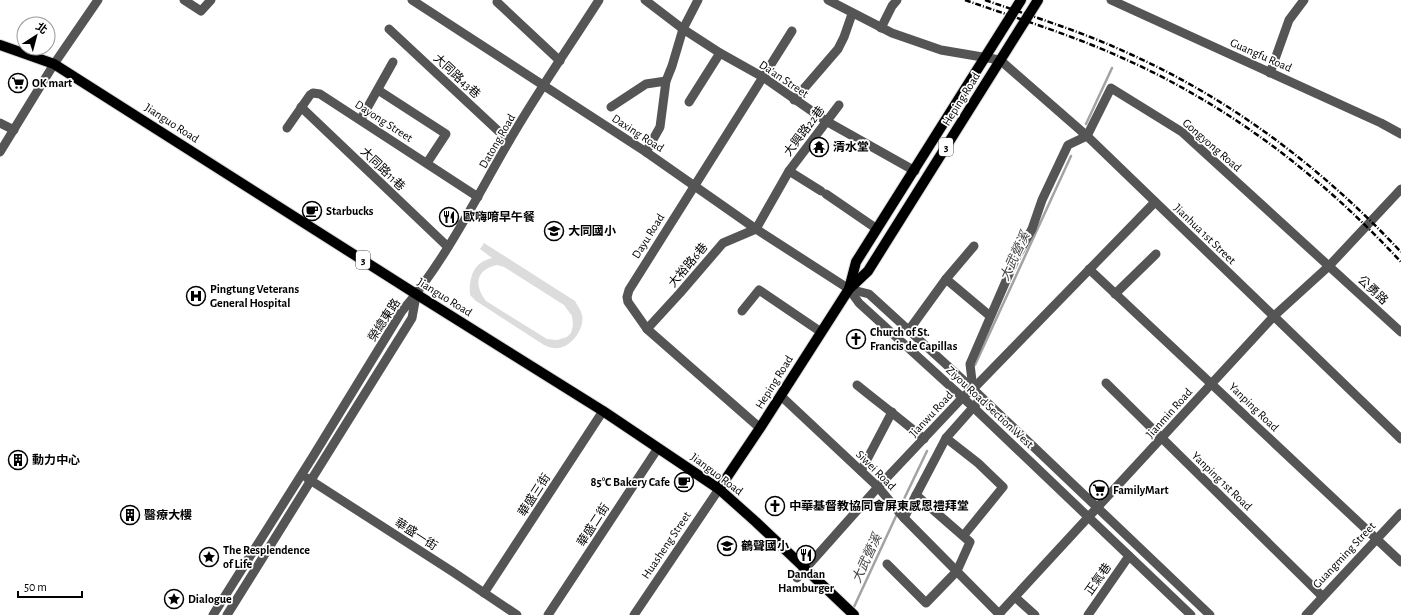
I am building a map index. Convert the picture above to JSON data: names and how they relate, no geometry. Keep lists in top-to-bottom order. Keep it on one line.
{"streets":{"main road":["Heping Road","Jianguo Road","3"],"street":["Guangfu Road","大同路43巷","Da'an Street","Dayong Street","大興路22巷","Daxing Road","Datong Road","Gongyong Road","大同路11巷","Jianhua 1st Street","Dayu Road","大裕路6巷","公勇路","榮總東路","Ziyou Road Section West","Yanping Road","Jianmin Road","Jianwu Road","Siwei Road","Yanping 1st Road","華盛三街","華盛二街","華盛一街","Huasheng Street","Guangming Street","正氣巷"]},"crossings":[["大同路43巷","Datong Road"],["Da'an Street","Heping Road"],["Da'an Street","大興路22巷"],["Da'an Street","Dayu Road"],["Heping Road","Jianguo Road"],["Heping Road","大興路22巷"],["Heping Road","Daxing Road"],["Heping Road","Jianhua 1st Street"],["Heping Road","Dayu Road"],["Heping Road","Ziyou Road Section West"],["Heping Road","Siwei Road"],["Heping Road","Huasheng Street"],["Dayong Street","Datong Road"],["Dayong Street","大同路11巷"],["Jianguo Road","Datong Road"],["Jianguo Road","榮總東路"],["Jianguo Road","Jianwu Road"],["Jianguo Road","華盛三街"],["Jianguo Road","華盛二街"],["Jianguo Road","Huasheng Street"],["大興路22巷","Daxing Road"],["大興路22巷","大裕路6巷"],["Daxing Road","Datong Road"],["Daxing Road","Dayu Road"],["Daxing Road","大裕路6巷"],["Daxing Road","Ziyou Road Section West"],["Datong Road","大同路11巷"],["Datong Road","榮總東路"],["Gongyong Road","Jianhua 1st Street"],["Gongyong Road","公勇路"],["Gongyong Road","Jianmin Road"],["Jianhua 1st Street","Jianmin Road"],["Jianhua 1st Street","Jianwu Road"],["Dayu Road","大裕路6巷"],["公勇路","Jianmin Road"],["榮總東路","華盛一街"],["Ziyou Road Section West","Jianmin Road"],["Ziyou Road Section West","Jianwu Road"],["Ziyou Road Section West","正氣巷"],["Yanping Road","Jianmin Road"],["Yanping Road","Jianwu Road"],["Yanping Road","Guangming Street"],["Jianmin Road","Siwei Road"],["Jianmin Road","Yanping 1st Road"],["Jianwu Road","Siwei Road"],["Yanping 1st Road","Guangming Street"],["華盛三街","華盛一街"]],"water":["大武營溪"],"places":{"supermarket":["OK mart","FamilyMart"],"temple":["清水堂"],"cafe":["Starbucks","85°C Bakery Cafe"],"restaurant":["歐嗨唷早午餐","Dandan Hamburger"],"school or university":["大同國小","鶴聲國小"],"hospital":["Pingtung Veterans General Hospital"],"church":["Church of St. Francis de Capillas","中華基督教協同會屏東感恩禮拜堂"],"building":["動力中心","醫療大樓"],"place":["The Resplendence of Life","Dialogue"]},"scale_bar":"50 m","north":"top right"}
